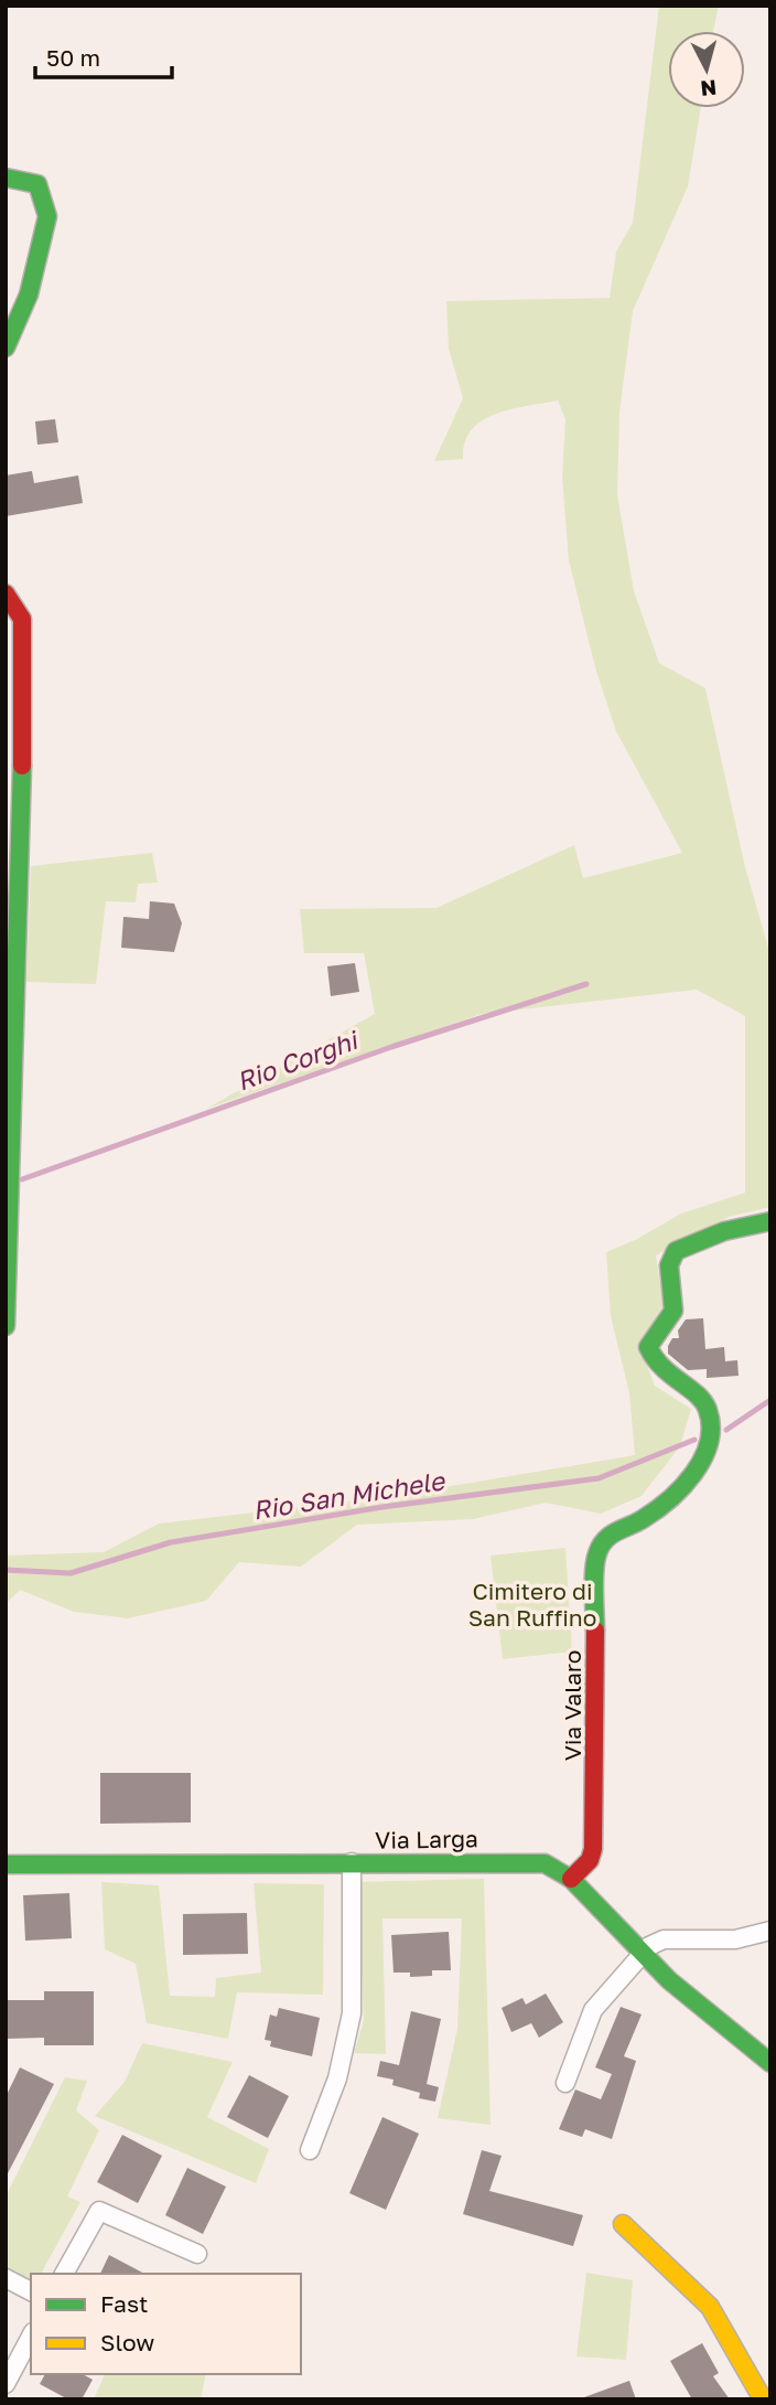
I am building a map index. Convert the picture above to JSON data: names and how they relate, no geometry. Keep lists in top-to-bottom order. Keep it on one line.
{"streets":{"street":["Via Valaro","Via Larga"]},"crossings":[["Via Valaro","Via Larga"]],"water":["Rio Corghi","Rio San Michele"],"parks":["Cimitero di San Ruffino"],"legend":["Fast","Slow"],"scale_bar":"50 m","north":"bottom"}
